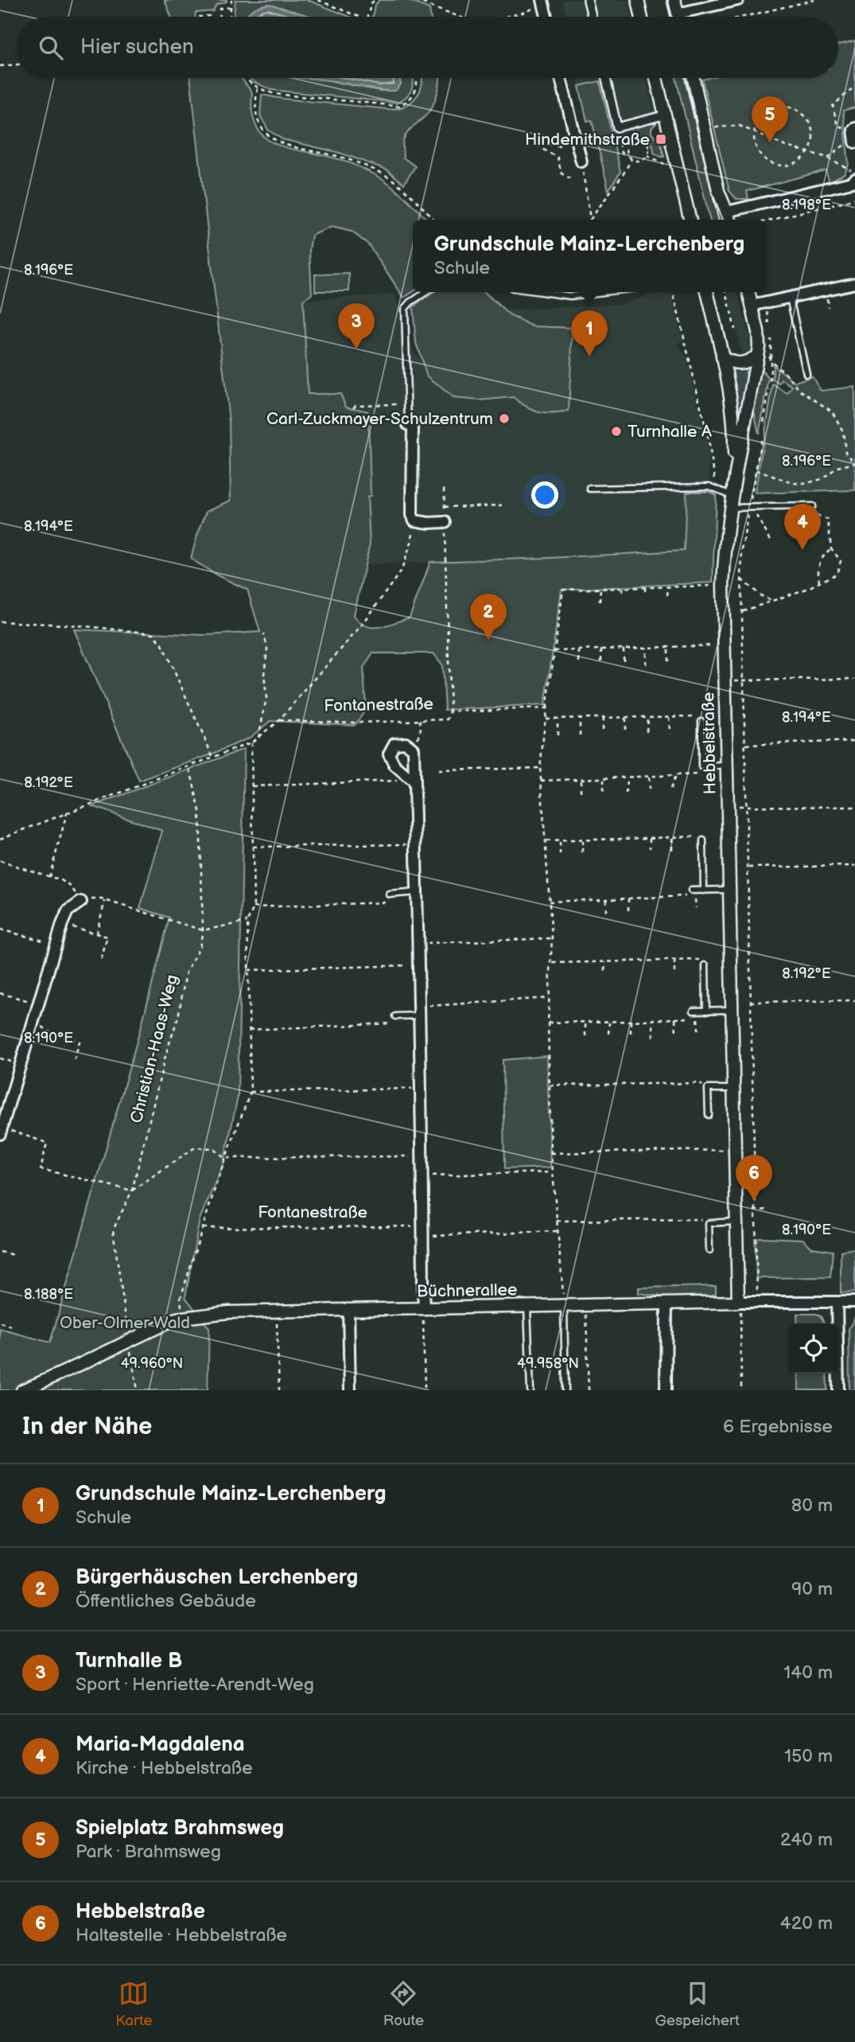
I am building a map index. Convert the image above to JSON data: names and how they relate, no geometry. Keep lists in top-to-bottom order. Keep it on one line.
{"streets":{"street":["Hebbelstraße","Büchnerallee"],"path":["Fontanestraße","Christian-Haas-Weg"]},"crossings":[["Hebbelstraße","Büchnerallee"]],"parks":["Ober-Olmer Wald"],"places":{"transit":["Hindemithstraße"],"other":["Carl-Zuckmayer-Schulzentrum","Turnhalle A"]},"page":{"search":"Hier suchen","pins":["5","3","1","4","2","6"],"popup":["Grundschule Mainz-Lerchenberg","Schule"],"heading":["In der Nähe","6 Ergebnisse"],"list":[{"mark":"1","name":"Grundschule Mainz-Lerchenberg","note":"Schule","value":"80 m"},{"mark":"2","name":"Bürgerhäuschen Lerchenberg","note":"Öffentliches Gebäude","value":"90 m"},{"mark":"3","name":"Turnhalle B","note":"Sport · Henriette-Arendt-Weg","value":"140 m"},{"mark":"4","name":"Maria-Magdalena","note":"Kirche · Hebbelstraße","value":"150 m"},{"mark":"5","name":"Spielplatz Brahmsweg","note":"Park · Brahmsweg","value":"240 m"},{"mark":"6","name":"Hebbelstraße","note":"Haltestelle · Hebbelstraße","value":"420 m"}],"nav":["Karte","Route","Gespeichert"]},"coordinates":["8.198°E","8.196°E","8.194°E","8.192°E","8.190°E","8.188°E","49.960°N","49.958°N"]}
